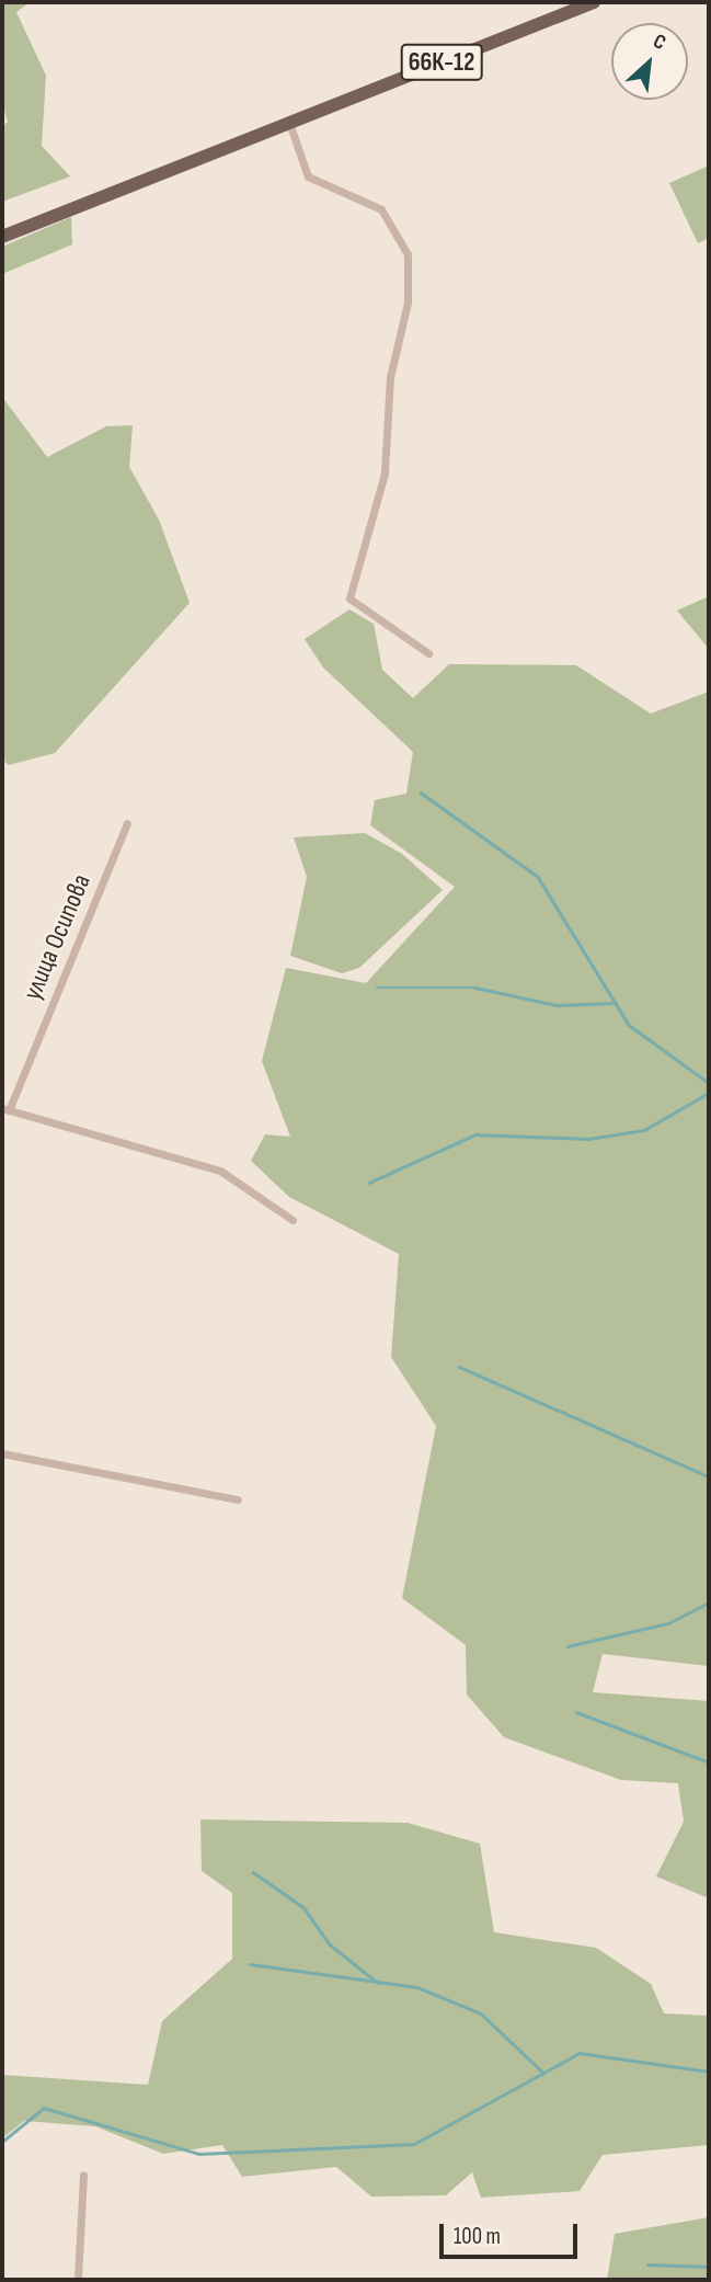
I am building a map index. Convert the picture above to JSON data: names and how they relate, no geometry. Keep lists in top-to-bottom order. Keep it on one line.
{"streets":{"main road":["66К-12"],"street":["улица Осипова"]},"scale_bar":"100 m","north":"top right"}
